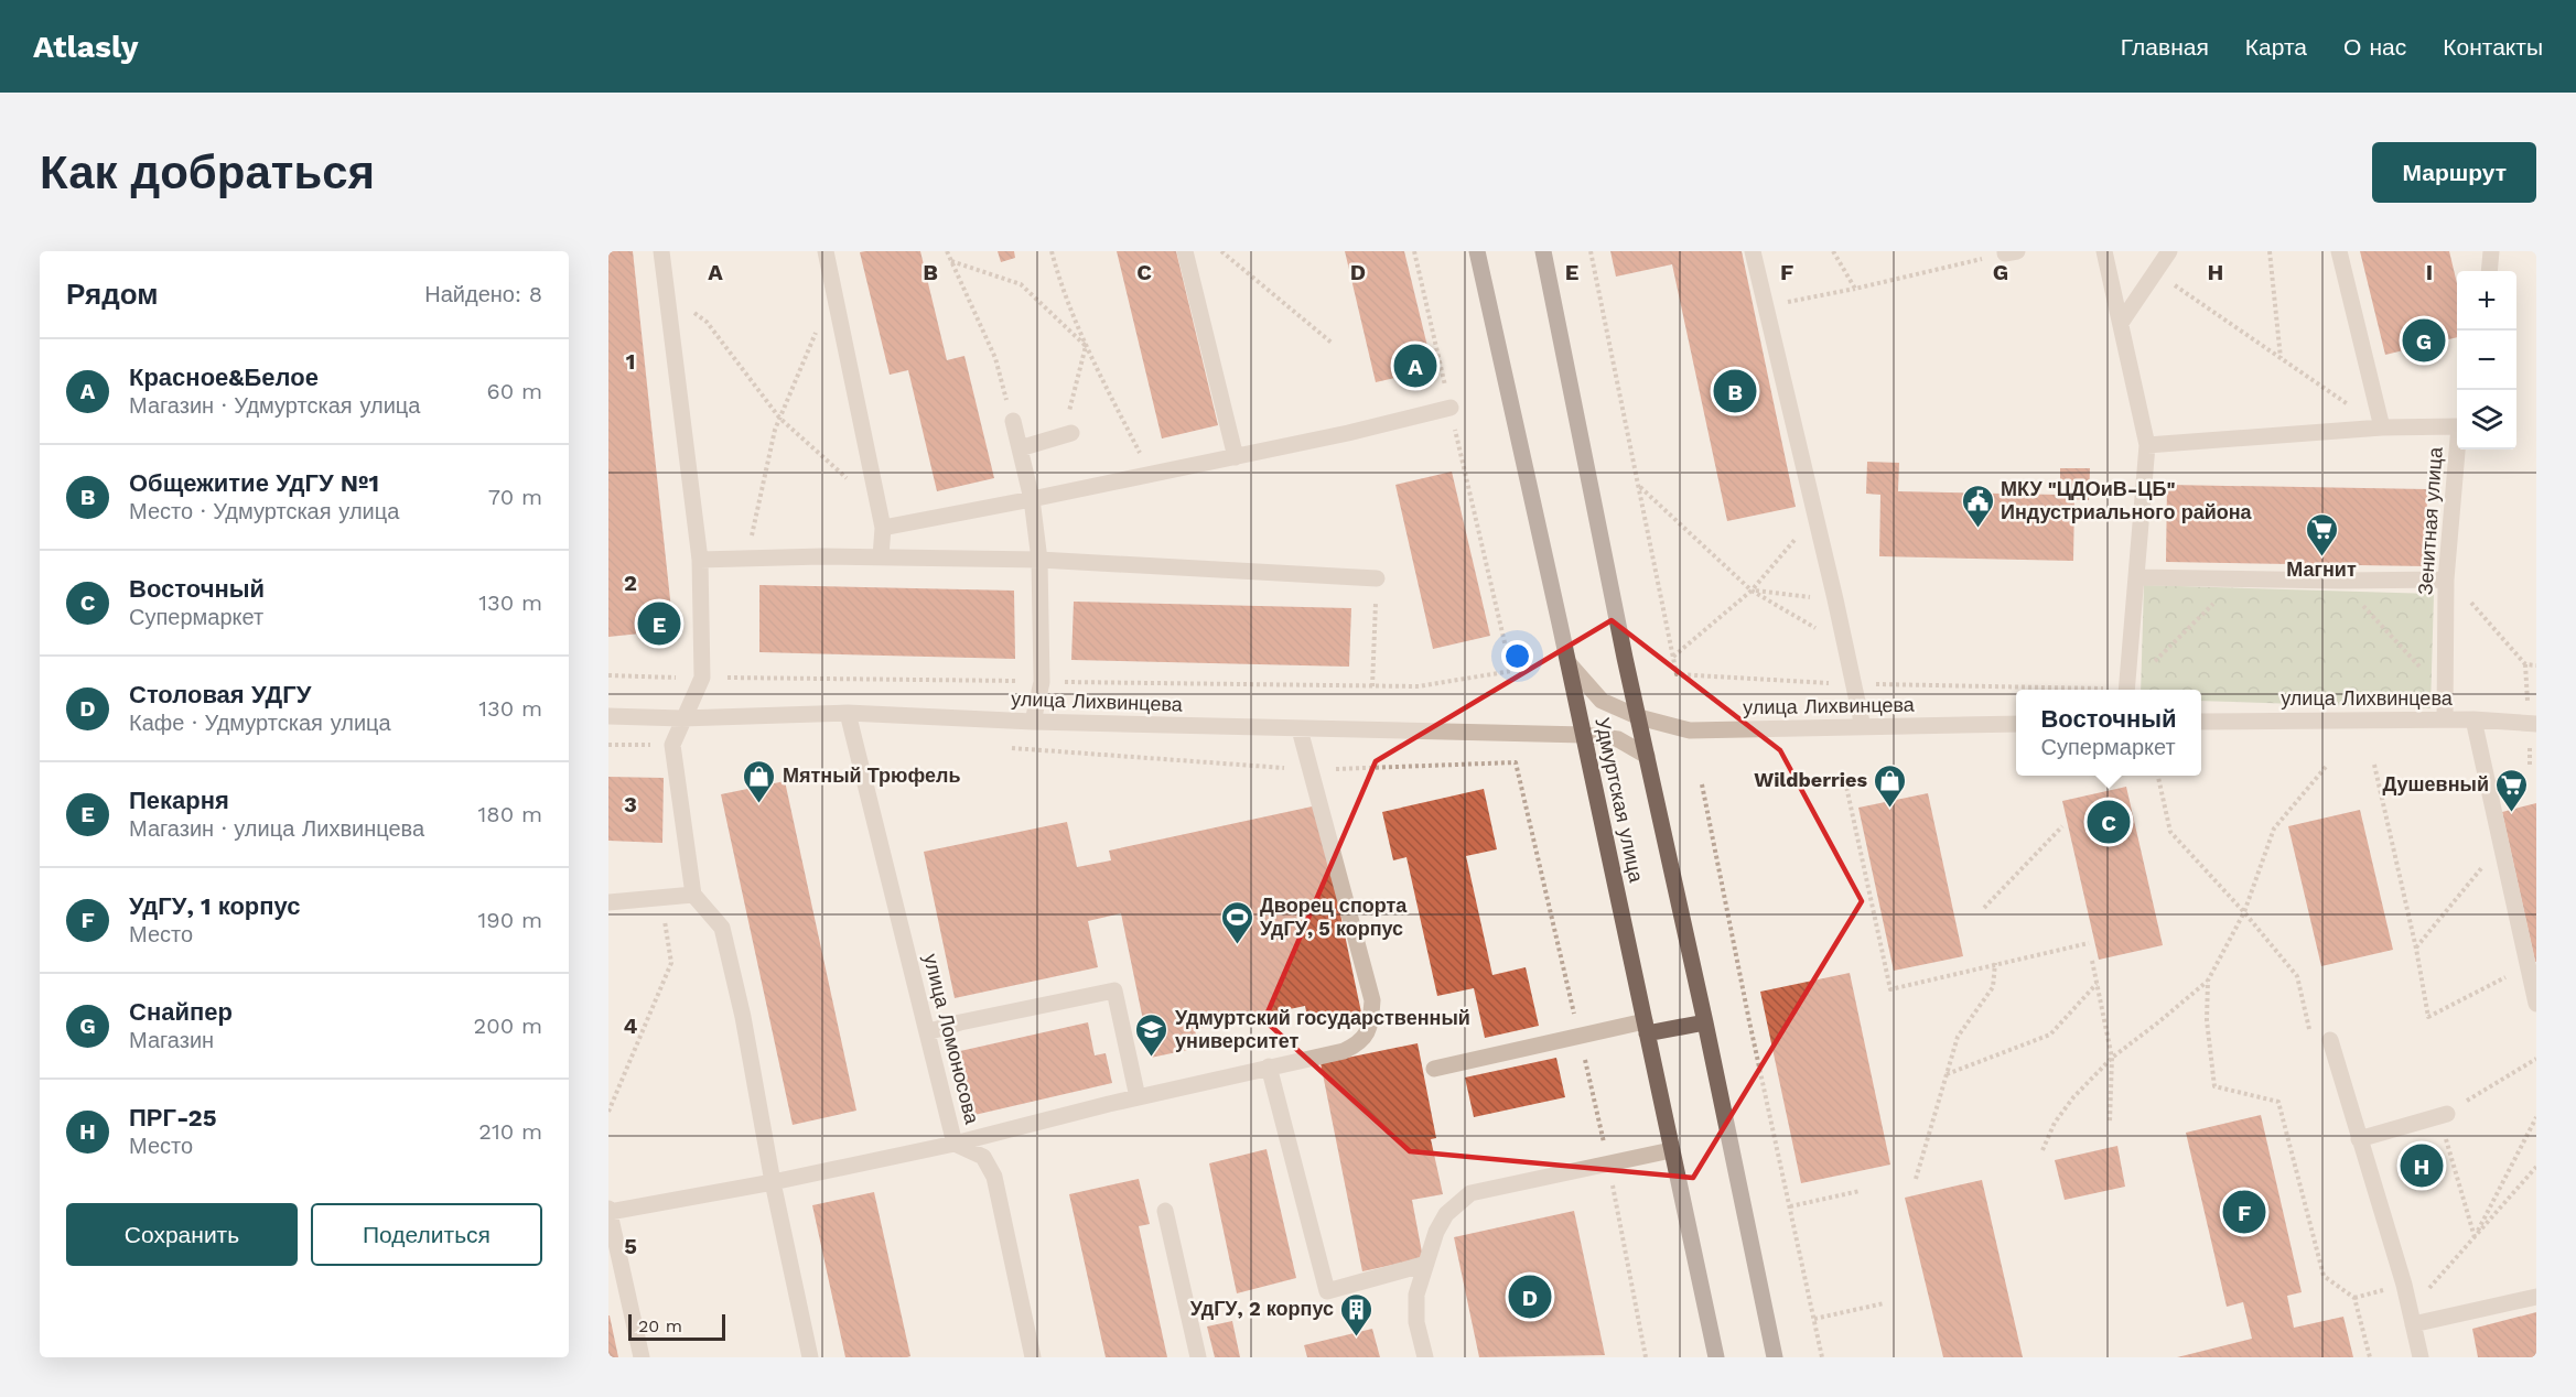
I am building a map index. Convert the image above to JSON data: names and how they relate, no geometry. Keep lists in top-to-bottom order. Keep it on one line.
{"streets":{"main road":["Удмуртская улица"],"street":["Зенитная улица","улица Лихвинцева","улица Ломоносова"]},"crossings":[["Зенитная улица","улица Лихвинцева"],["улица Лихвинцева","Удмуртская улица"],["улица Лихвинцева","улица Ломоносова"]],"places":{"public building":["МКУ \"ЦДОиВ-ЦБ\" Индустриального района"],"supermarket":["Магнит","Душевный"],"shop":["Мятный Трюфель","Wildberries"],"sports":["Дворец спорта УдГУ, 5 корпус"],"school or university":["Удмуртский государственный университет"],"building":["УдГУ, 2 корпус"]},"scale_bar":"20 m","page":{"header":"Atlasly","nav":["Главная","Карта","О нас","Контакты"],"buttons":["Маршрут",["Сохранить","Поделиться"]],"title":"Как добраться","heading":["Рядом","Найдено: 8"],"map_buttons":["+","−"],"pins":["G","A","B","E","C","H","F","D"],"list":[{"mark":"A","name":"Красное&Белое","note":"Магазин · Удмуртская улица","value":"60 m"},{"mark":"B","name":"Общежитие УдГУ №1","note":"Место · Удмуртская улица","value":"70 m"},{"mark":"C","name":"Восточный","note":"Супермаркет","value":"130 m"},{"mark":"D","name":"Столовая УДГУ","note":"Кафе · Удмуртская улица","value":"130 m"},{"mark":"E","name":"Пекарня","note":"Магазин · улица Лихвинцева","value":"180 m"},{"mark":"F","name":"УдГУ, 1 корпус","note":"Место","value":"190 m"},{"mark":"G","name":"Снайпер","note":"Магазин","value":"200 m"},{"mark":"H","name":"ПРГ-25","note":"Место","value":"210 m"}],"popup":["Восточный","Супермаркет"],"scale":"20 m"},"grid":{"columns":["A","B","C","D","E","F","G","H","I"],"rows":["1","2","3","4","5"]}}
